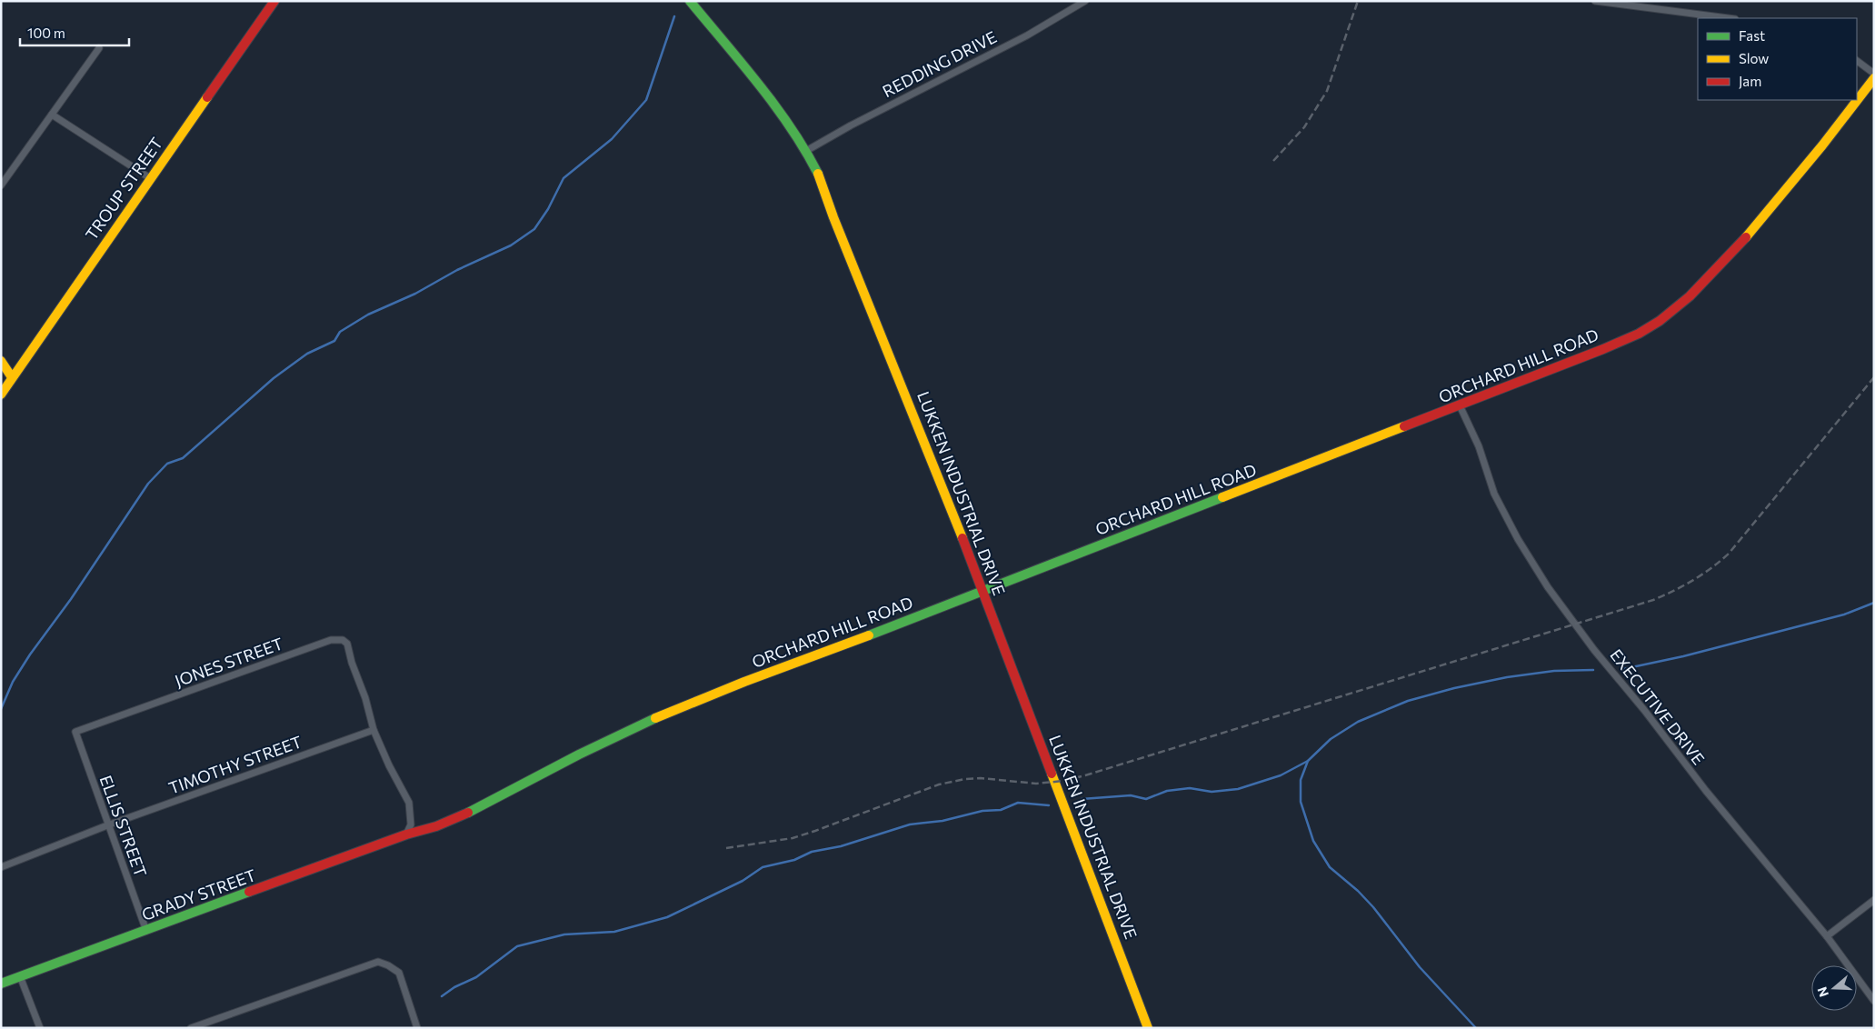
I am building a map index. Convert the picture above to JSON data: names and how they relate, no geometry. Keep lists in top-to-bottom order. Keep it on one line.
{"streets":{"street":["REDDING DRIVE","TROUP STREET","ORCHARD HILL ROAD","LUKKEN INDUSTRIAL DRIVE","JONES STREET","EXECUTIVE DRIVE","TIMOTHY STREET","ELLIS STREET","GRADY STREET"]},"crossings":[["REDDING DRIVE","LUKKEN INDUSTRIAL DRIVE"],["ORCHARD HILL ROAD","LUKKEN INDUSTRIAL DRIVE"],["ORCHARD HILL ROAD","EXECUTIVE DRIVE"],["ORCHARD HILL ROAD","GRADY STREET"],["JONES STREET","TIMOTHY STREET"],["JONES STREET","ELLIS STREET"],["TIMOTHY STREET","ELLIS STREET"],["ELLIS STREET","GRADY STREET"]],"legend":["Fast","Slow","Jam"],"scale_bar":"100 m","north":"left"}
